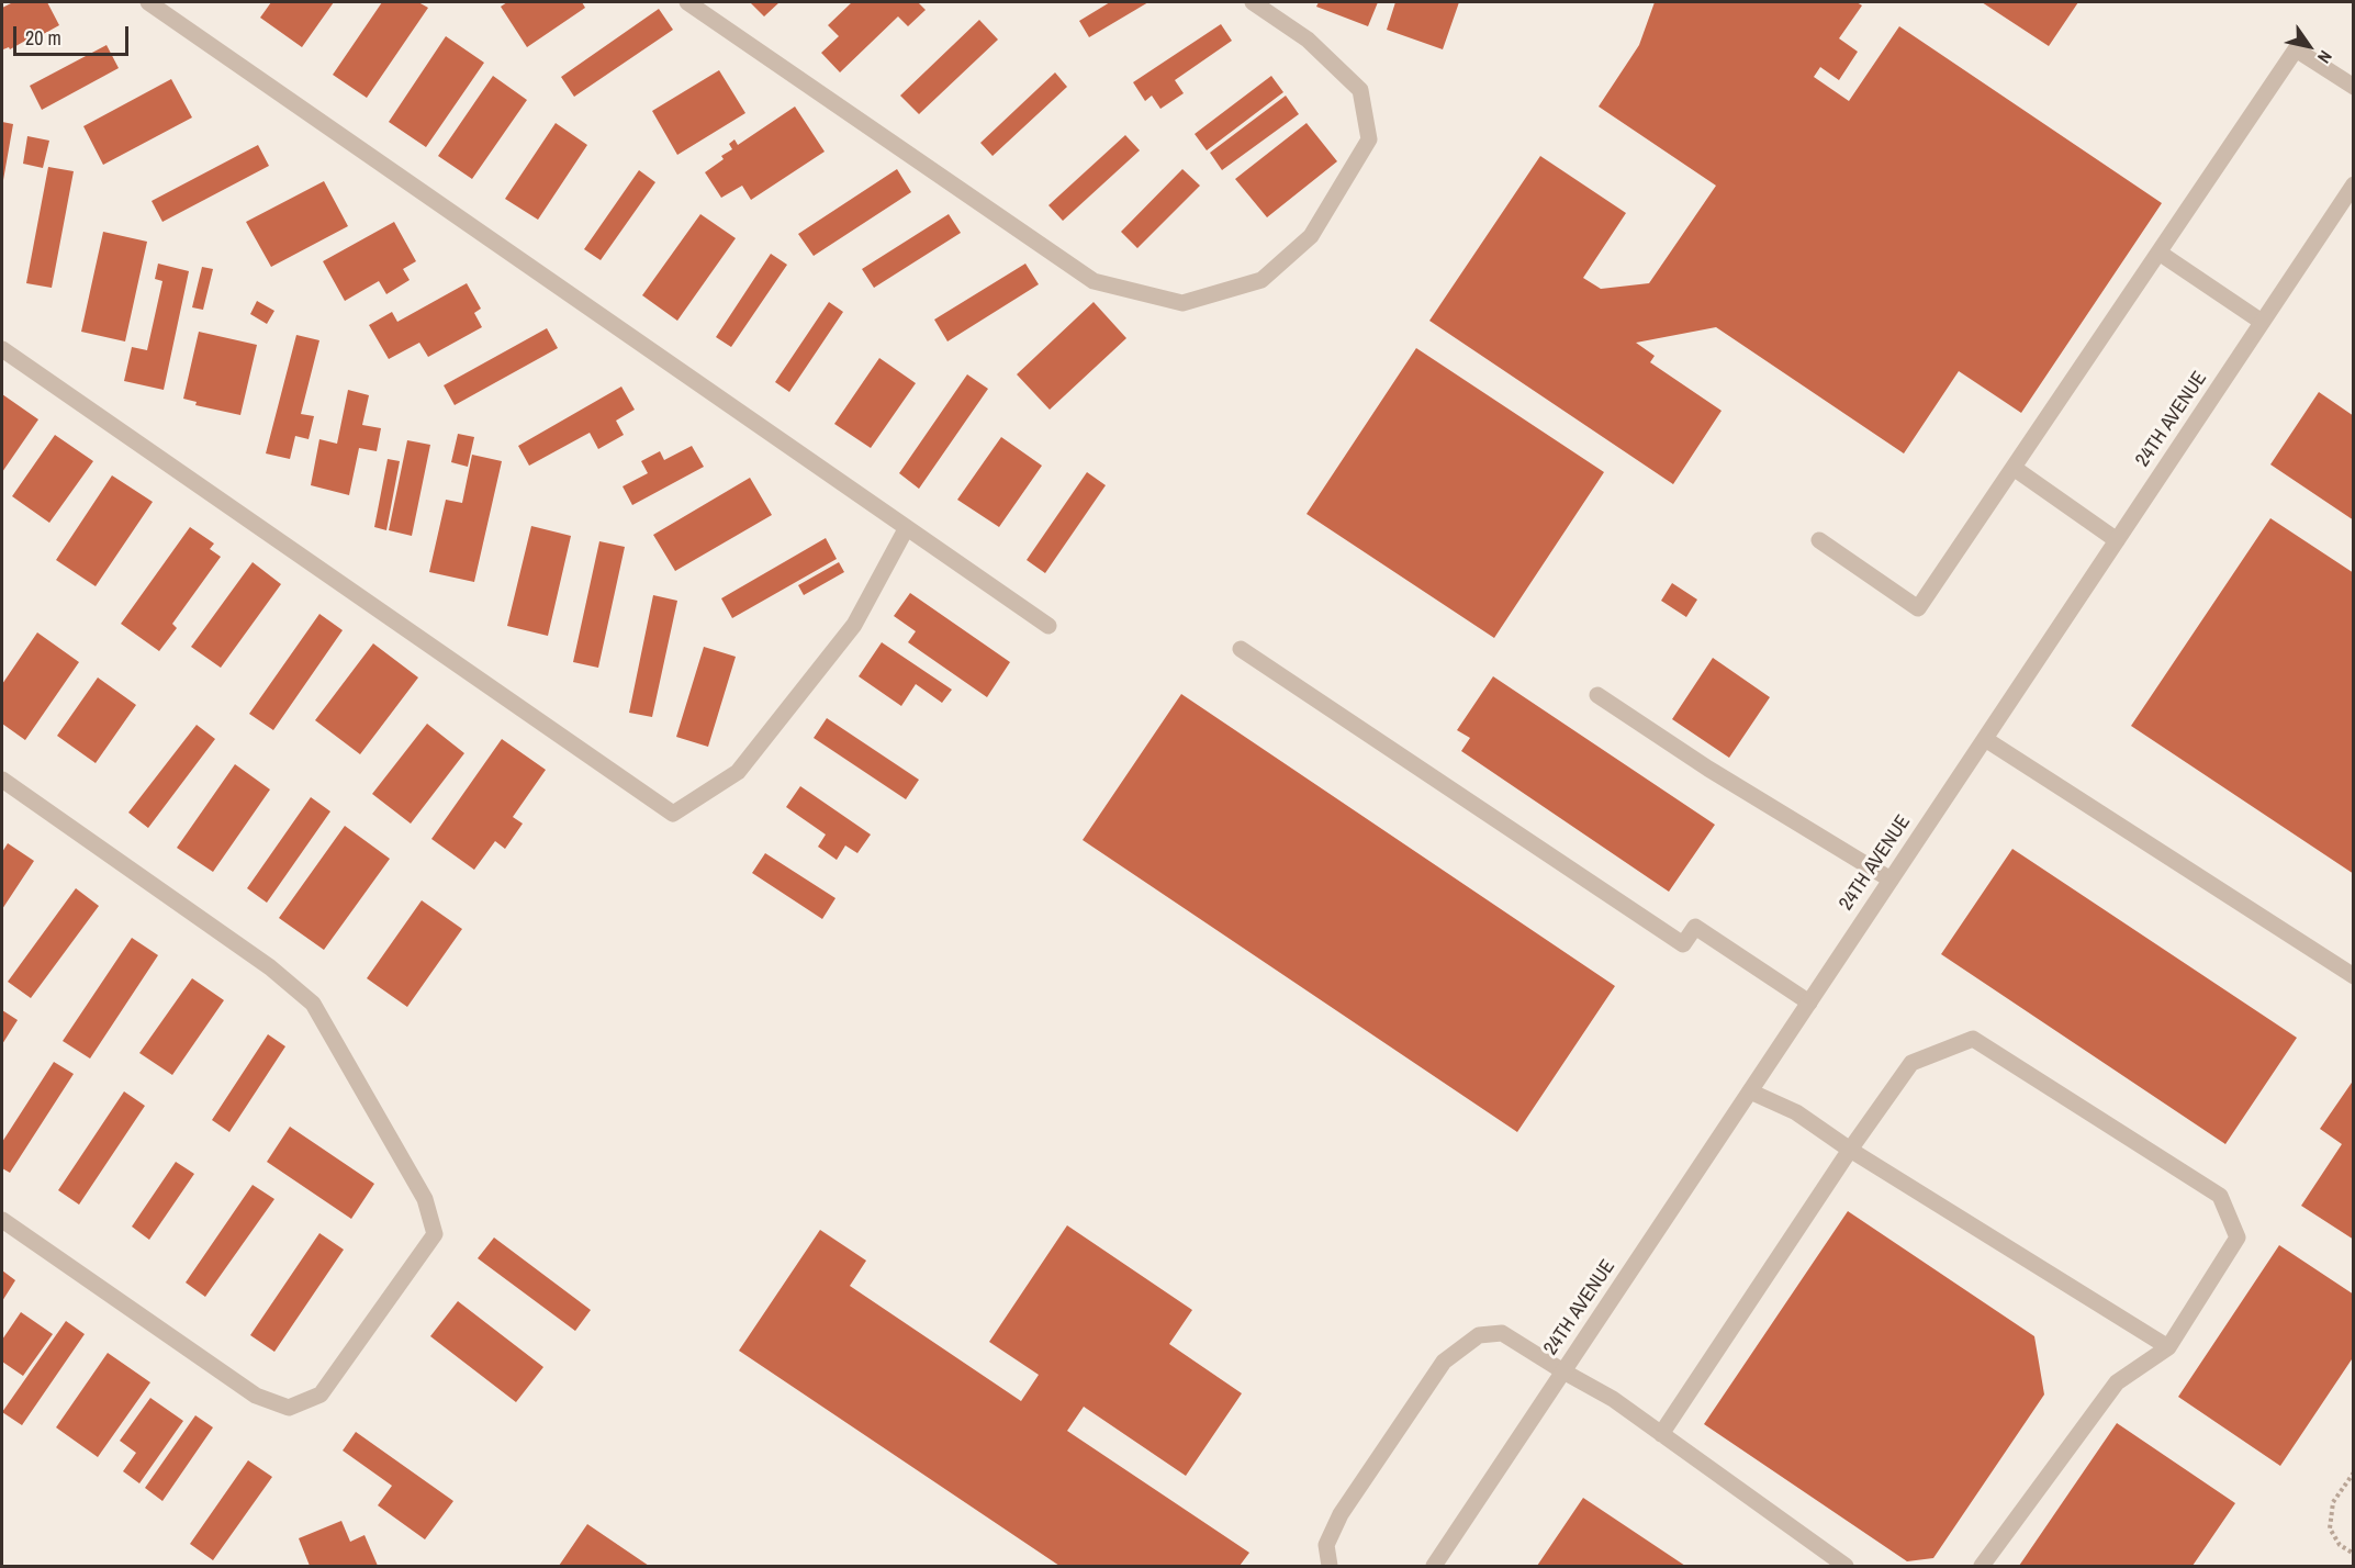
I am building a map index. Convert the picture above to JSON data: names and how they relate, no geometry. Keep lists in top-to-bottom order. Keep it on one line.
{"streets":{"street":["24TH AVENUE"]},"scale_bar":"20 m","north":"bottom right"}
